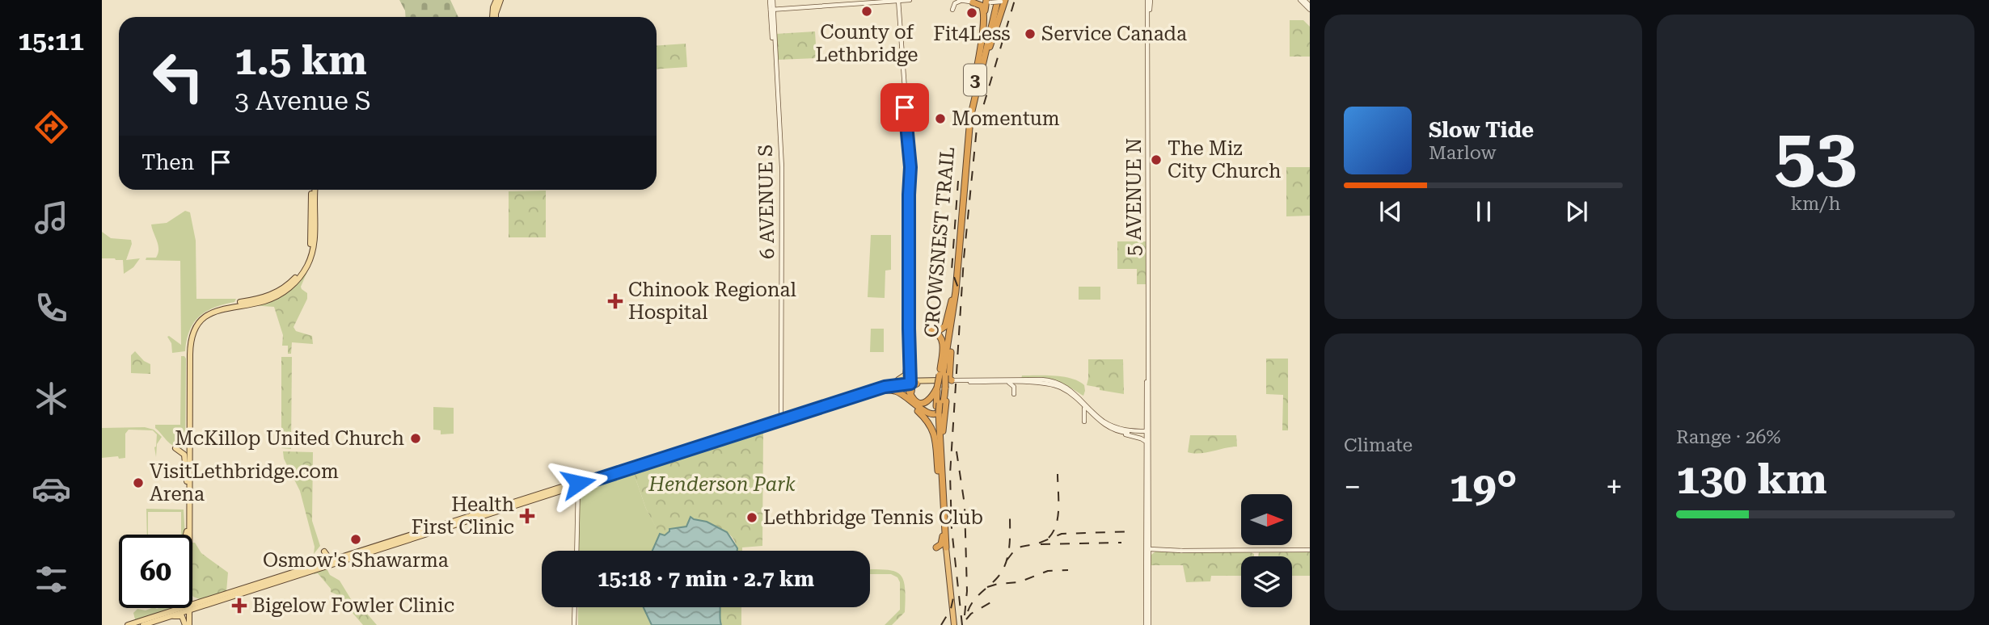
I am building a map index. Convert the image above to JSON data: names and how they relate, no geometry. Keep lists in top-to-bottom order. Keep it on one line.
{"streets":{"highway":["3","CROWSNEST TRAIL"],"main road":["5 AVENUE N","6 AVENUE S"]},"parks":["Henderson Park"],"places":{"other":["County of Lethbridge","Fit4Less","Service Canada","Momentum","The Miz City Church","McKillop United Church","VisitLethbridge.com Arena","Lethbridge Tennis Club","Osmow's Shawarma"],"health":["Chinook Regional Hospital","Health First Clinic","Bigelow Fowler Clinic"]},"north":"right","page":{"tabs":"15:11","tile":[["53","km/h"],"Climate",["Range · 26%","130 km"]],"turn":["1.5 km","3 Avenue S"],"song":["Slow Tide","Marlow"],"then":"Then","heat":["−","19°","+"],"limit":"60","trip":"15:18 · 7 min · 2.7 km"}}
